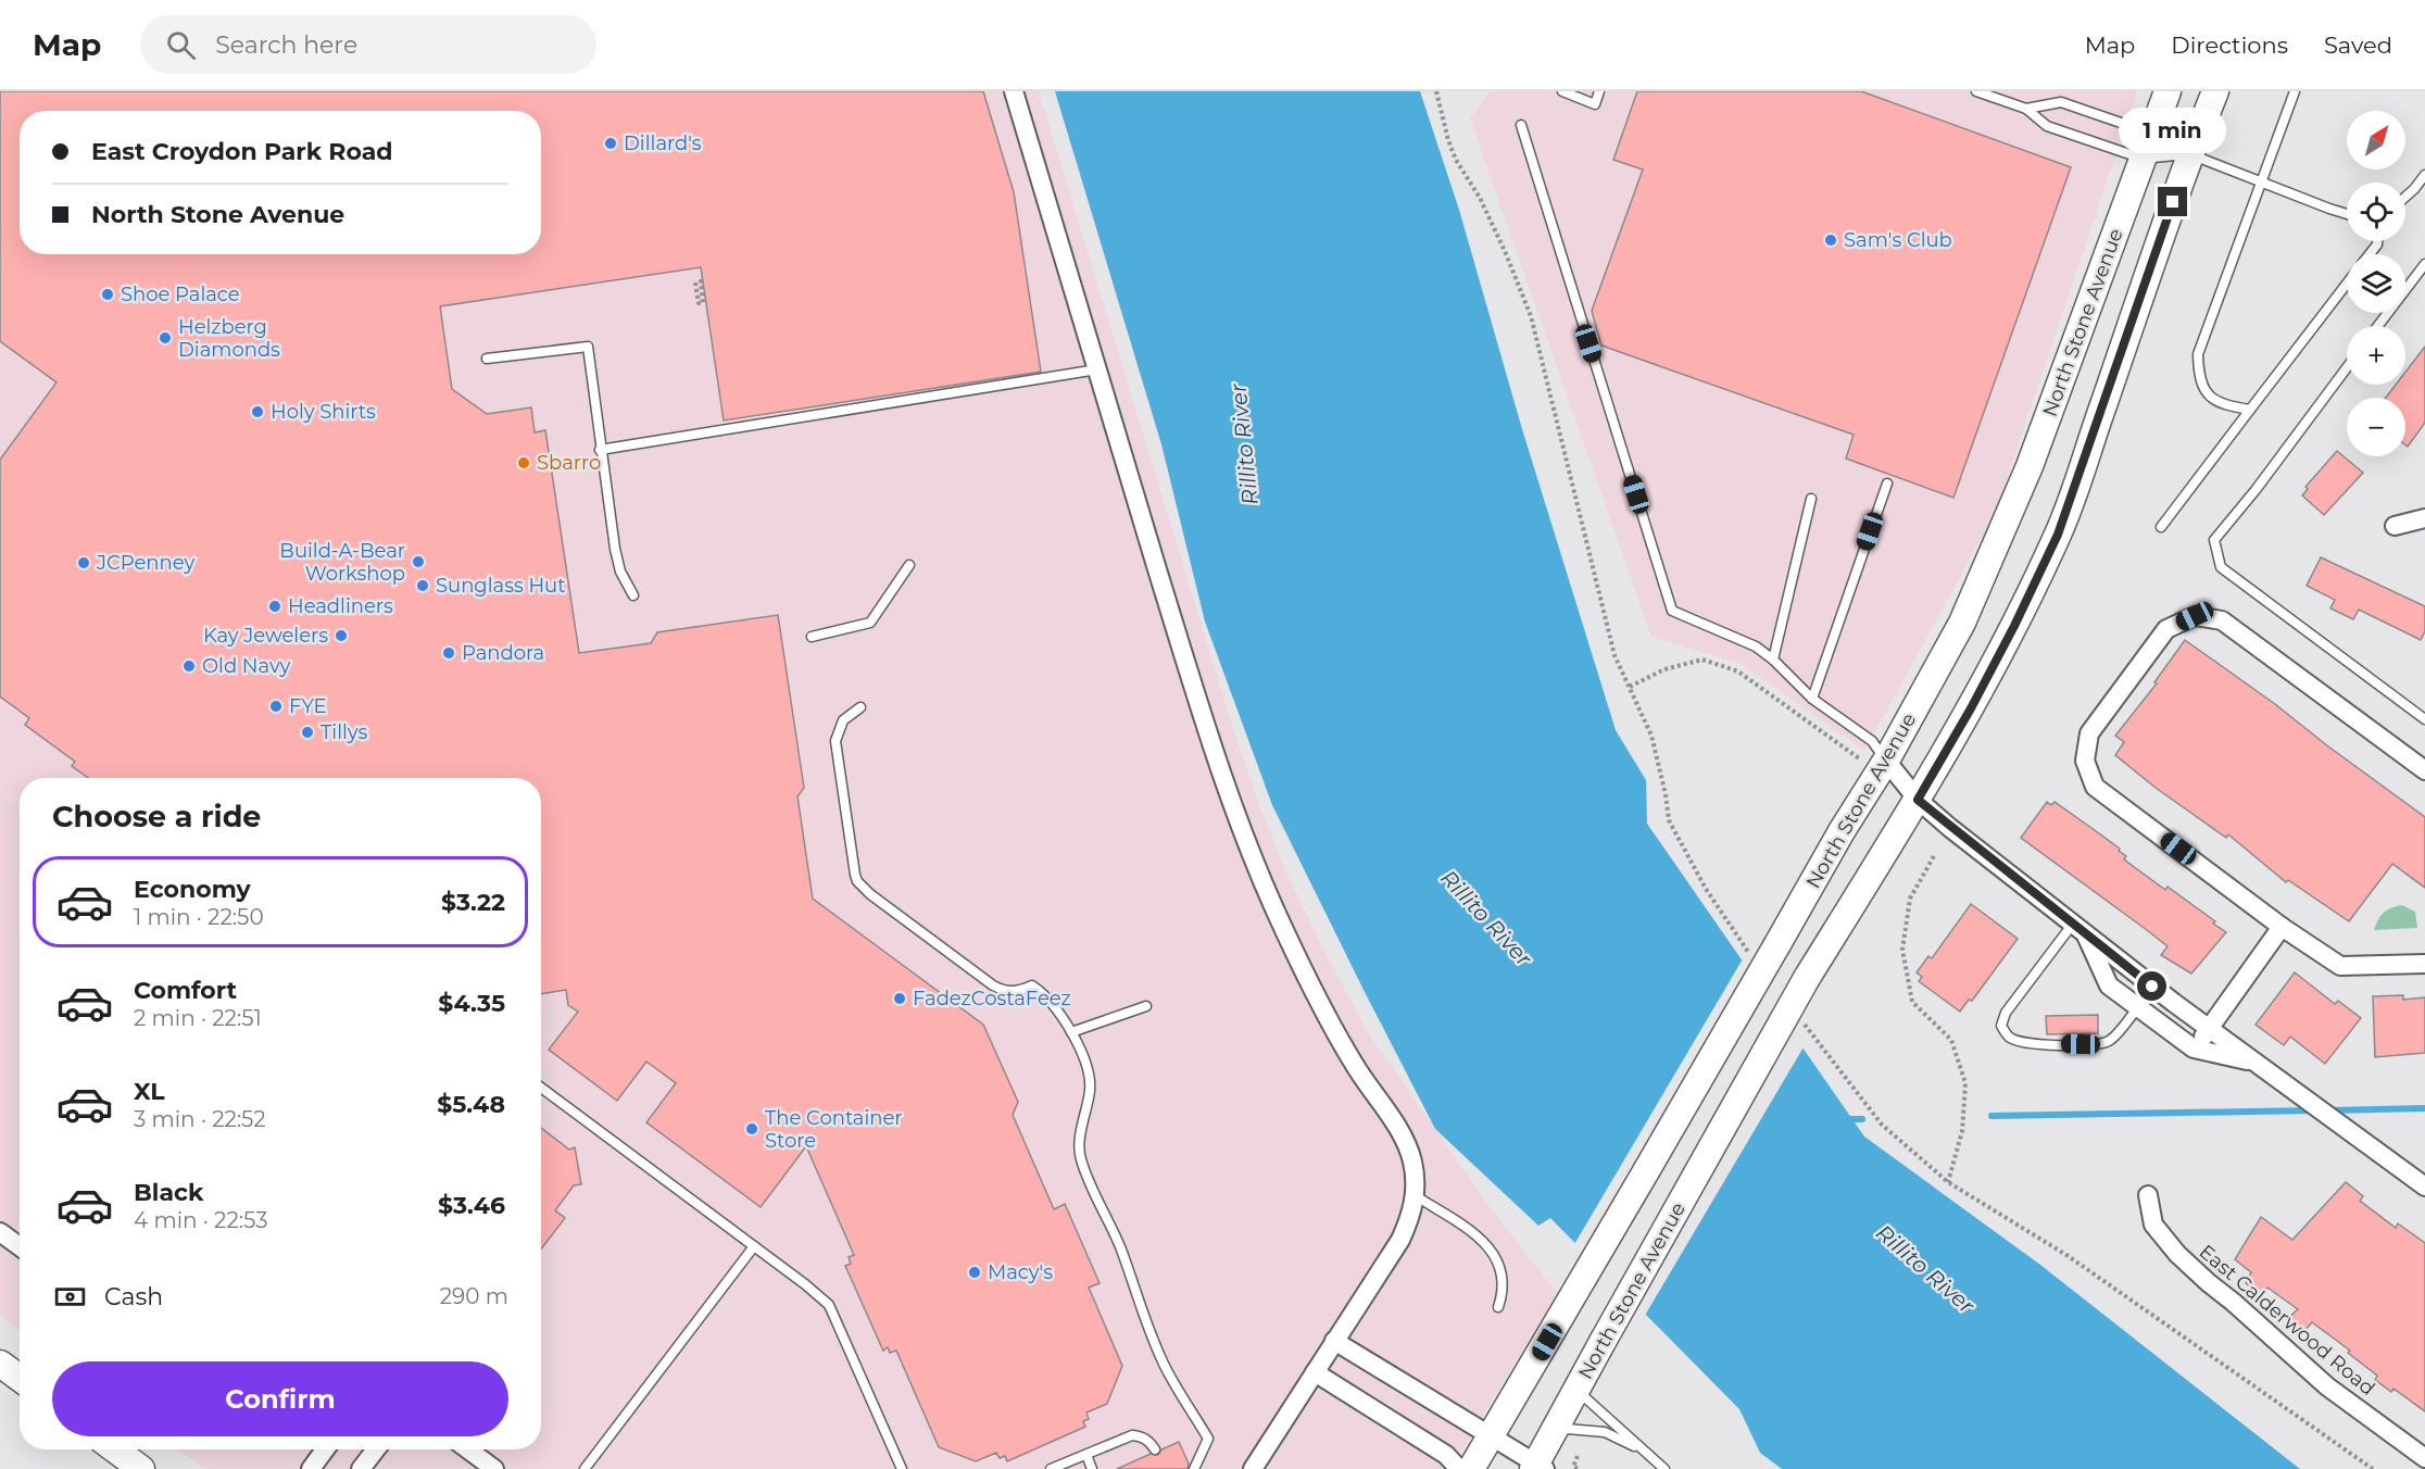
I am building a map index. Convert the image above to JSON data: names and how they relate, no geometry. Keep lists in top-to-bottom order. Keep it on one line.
{"streets":{"main road":["North Stone Avenue"],"street":["East Calderwood Road"]},"water":["Rillito River"],"places":["Dillard's","Sam's Club","Shoe Palace","Helzberg Diamonds","Holy Shirts","Sbarro","Build-A-Bear Workshop","JCPenney","Sunglass Hut","Headliners","Kay Jewelers","Pandora","Old Navy","FYE","Tillys","FadezCostaFeez","The Container Store","Macy's"],"north":"top right","page":{"header":"Map","search":"Search here","nav":["Map","Directions","Saved"],"bubble":"1 min","map_buttons":["+","−"],"banner":["East Croydon Park Road","North Stone Avenue"],"heading":"Choose a ride","list":[{"name":"Economy","note":"1 min · 22:50","value":"$3.22"},{"name":"Comfort","note":"2 min · 22:51","value":"$4.35"},{"name":"XL","note":"3 min · 22:52","value":"$5.48"},{"name":"Black","note":"4 min · 22:53","value":"$3.46"}],"pay":["Cash","290 m"],"buttons":"Confirm"}}
